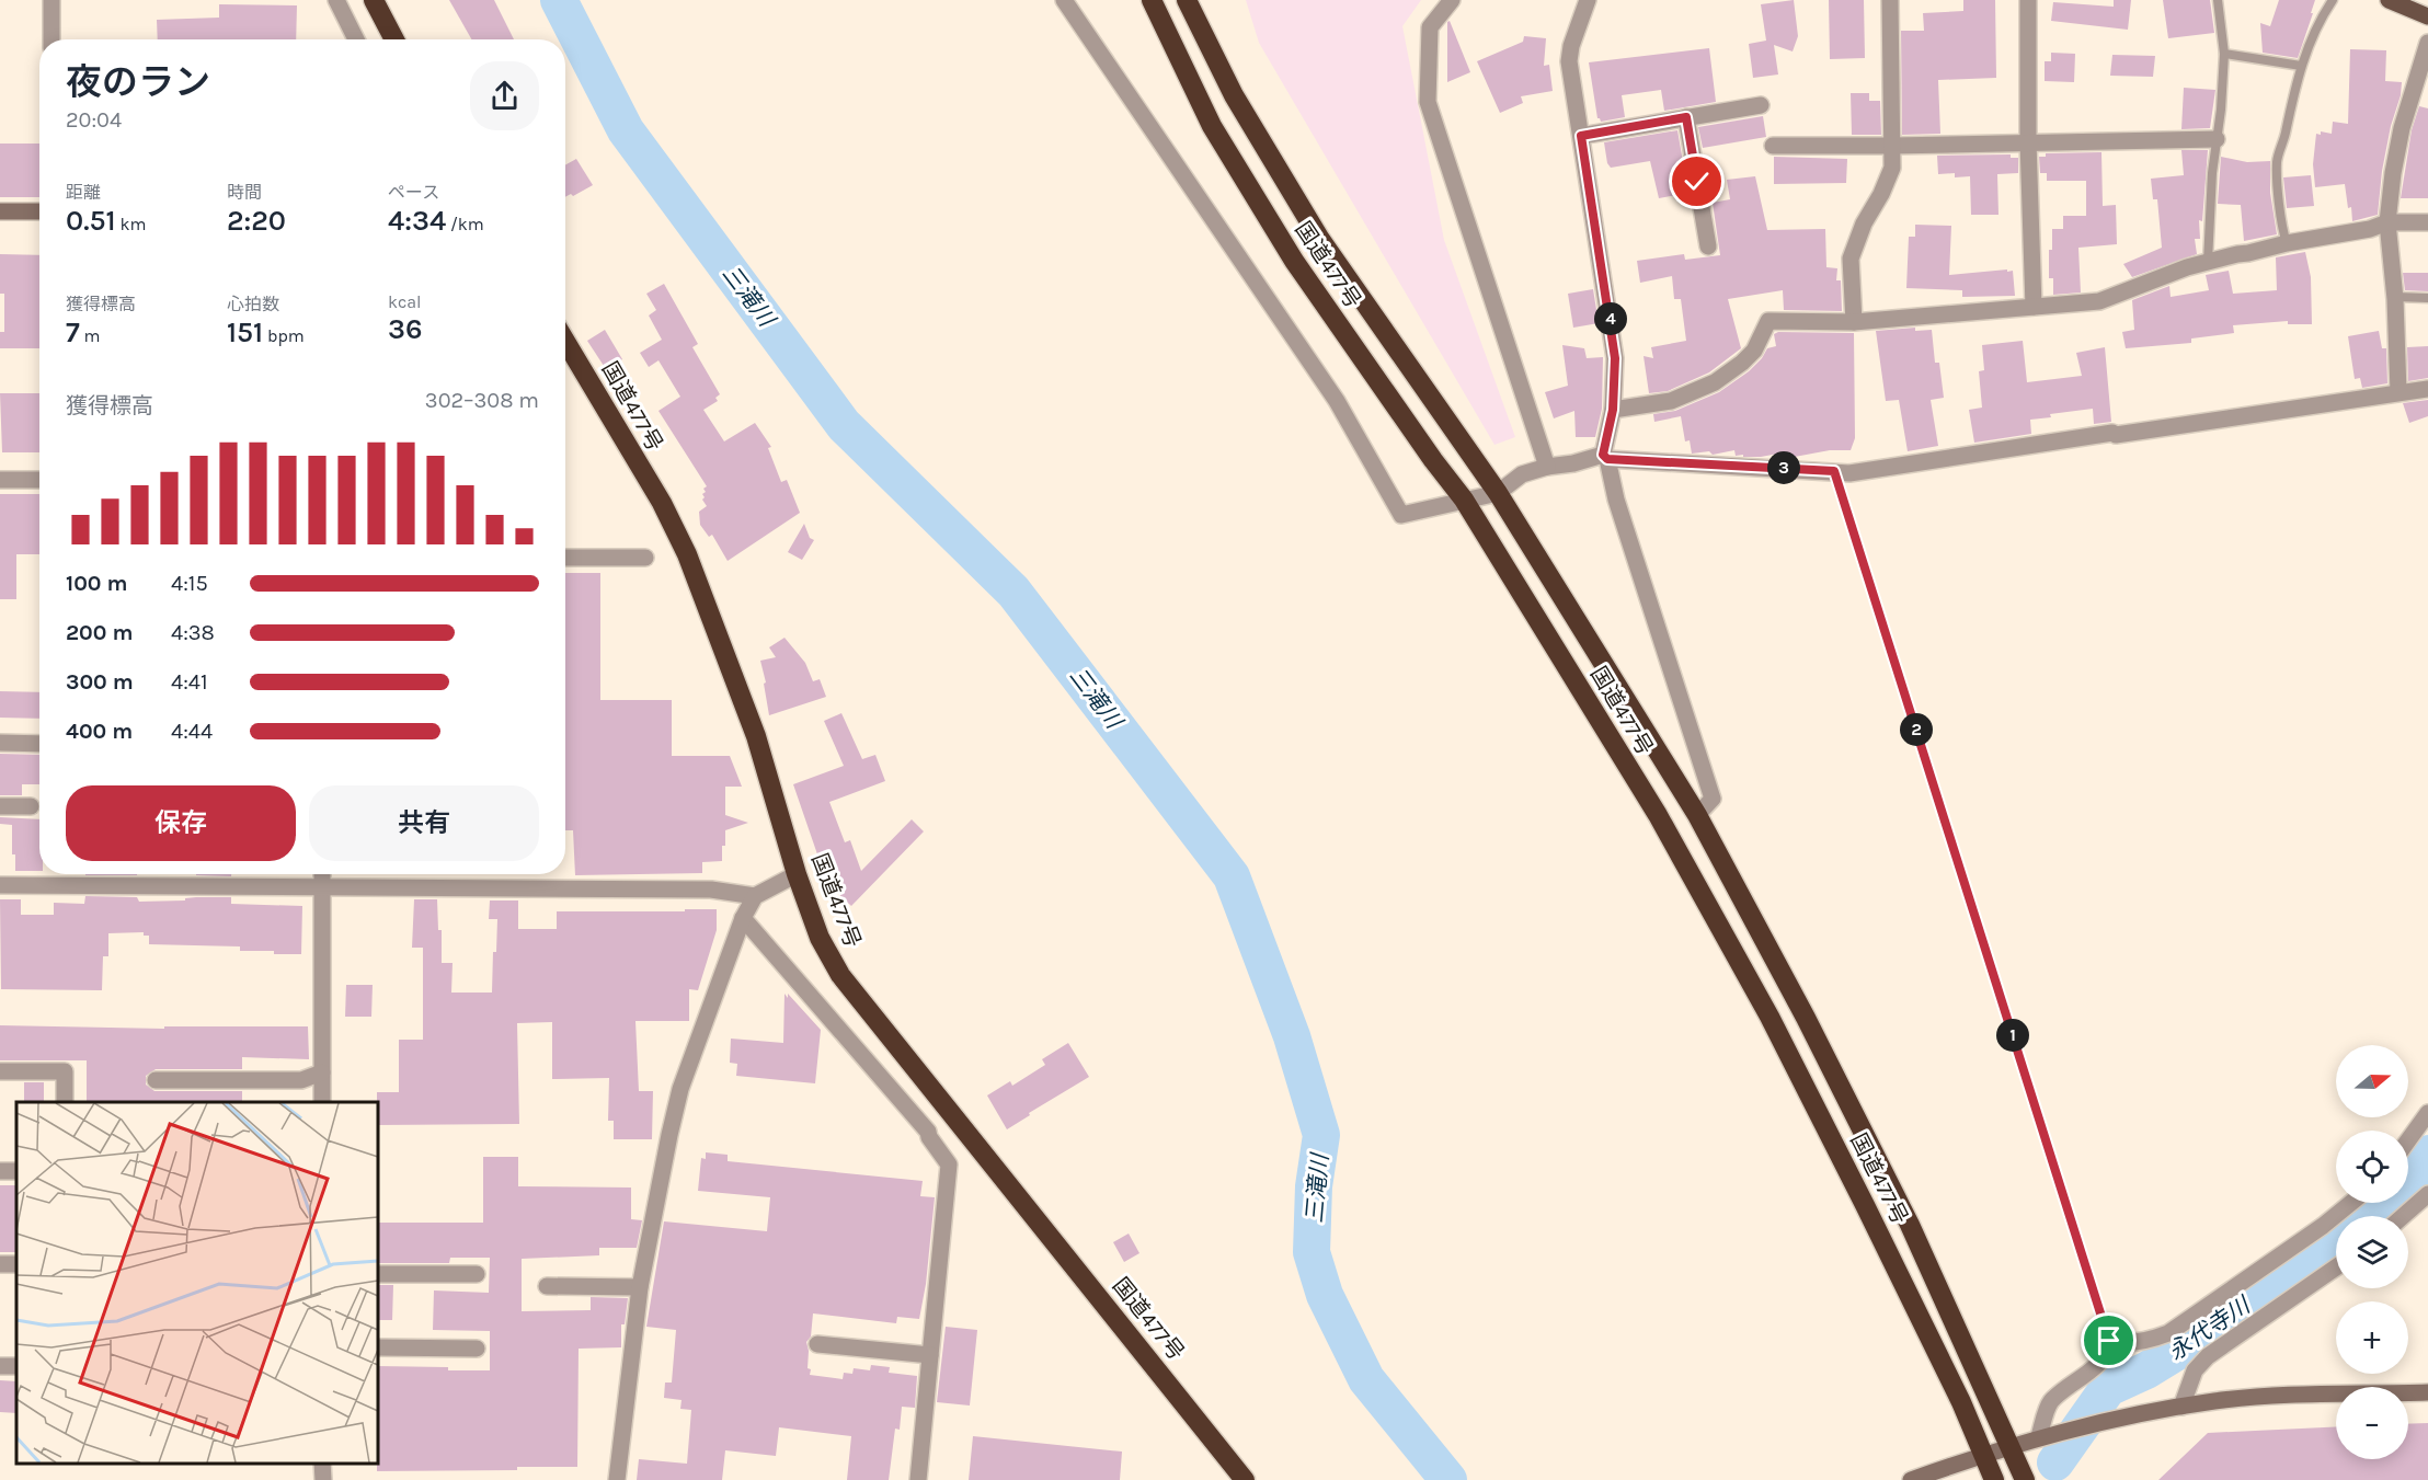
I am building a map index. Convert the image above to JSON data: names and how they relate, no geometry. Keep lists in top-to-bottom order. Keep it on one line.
{"streets":{"highway":["国道477号"]},"water":["三滝川","永代寺川"],"north":"right","page":{"heading":["夜のラン","20:04"],"stats":[["距離","0.51 km"],["時間","2:20"],["ペース","4:34 /km"],["獲得標高","7 m"],["心拍数","151 bpm"],["kcal","36"]],"pins":["4","3","2","1"],"chart":["獲得標高","302–308 m"],"list":[{"name":"100 m","note":"4:15"},{"name":"200 m","note":"4:38"},{"name":"300 m","note":"4:41"},{"name":"400 m","note":"4:44"}],"buttons":["保存","共有"],"map_buttons":["+","−"]}}
